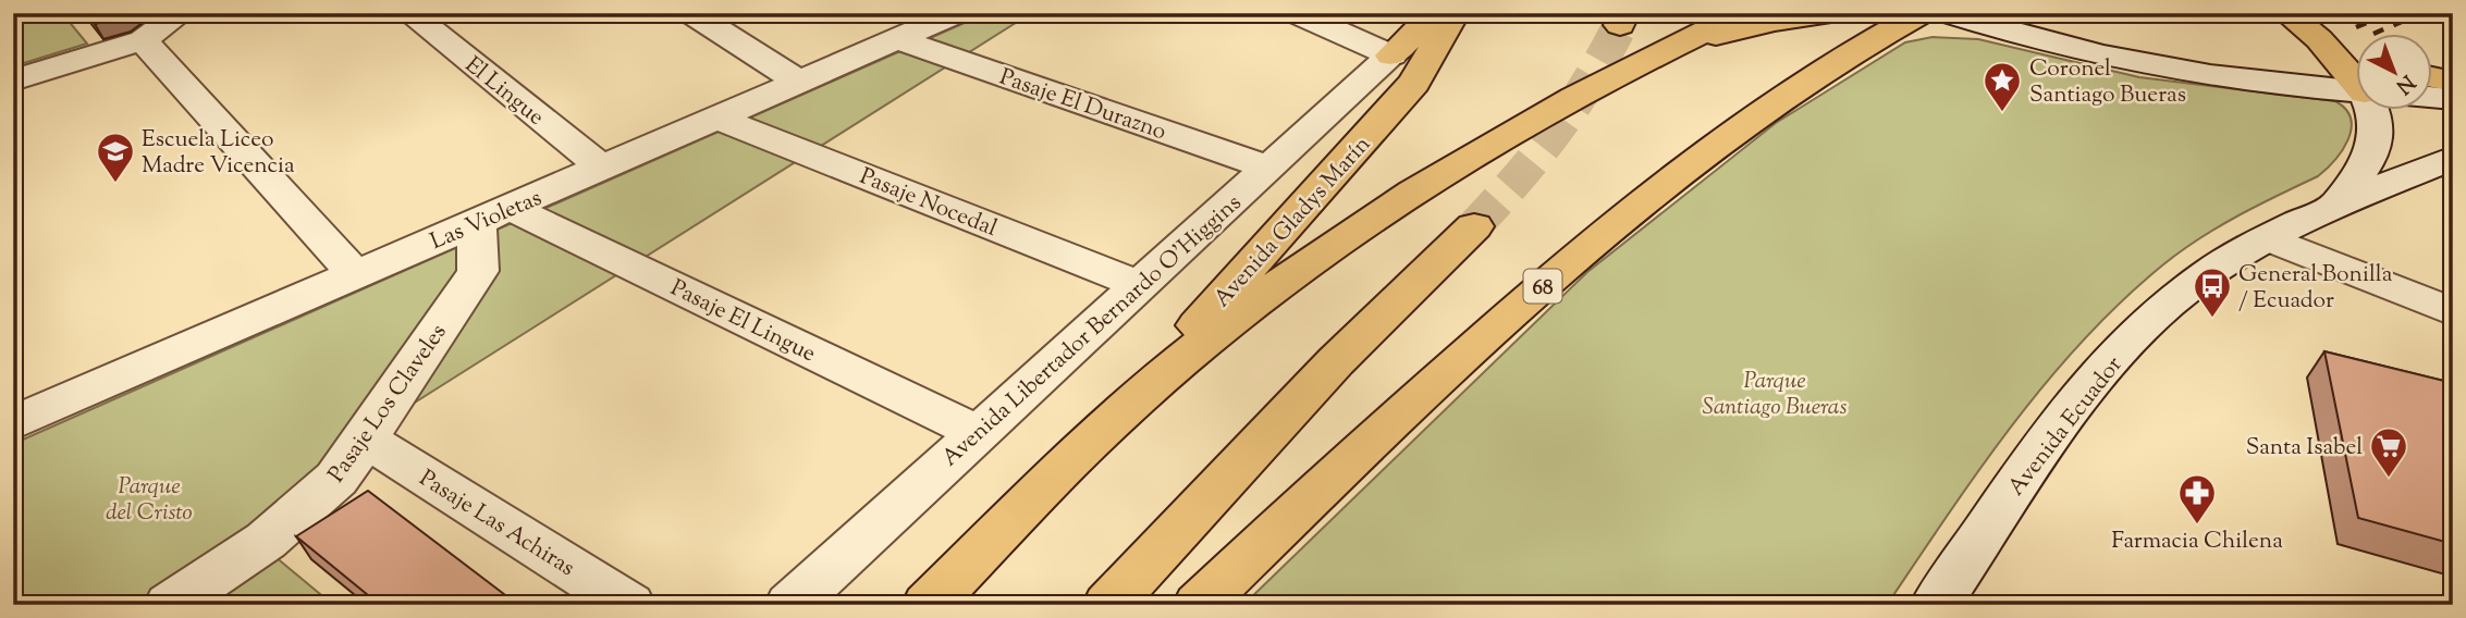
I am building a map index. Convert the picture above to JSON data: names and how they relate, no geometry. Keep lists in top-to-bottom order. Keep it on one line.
{"streets":{"main road":["Avenida Gladys Marín","68"],"street":["El Lingue","Pasaje El Durazno","Pasaje Nocedal","Las Violetas","Pasaje El Lingue","Avenida Libertador Bernardo O'Higgins","Pasaje Los Claveles","Avenida Ecuador","Pasaje Las Achiras"]},"crossings":[["El Lingue","Las Violetas"],["Pasaje El Durazno","Las Violetas"],["Pasaje El Durazno","Avenida Libertador Bernardo O'Higgins"],["Pasaje Nocedal","Las Violetas"],["Pasaje Nocedal","Avenida Libertador Bernardo O'Higgins"],["Las Violetas","Pasaje El Lingue"],["Las Violetas","Pasaje Los Claveles"],["Pasaje El Lingue","Avenida Libertador Bernardo O'Higgins"],["Pasaje El Lingue","Pasaje Los Claveles"],["Pasaje Los Claveles","Pasaje Las Achiras"]],"parks":["Parque Santiago Bueras","Parque del Cristo"],"places":{"place":["Coronel Santiago Bueras"],"school or university":["Escuela Liceo Madre Vicencia"],"bus stop":["General Bonilla / Ecuador"],"supermarket":["Santa Isabel"],"pharmacy":["Farmacia Chilena"]},"north":"bottom right"}
